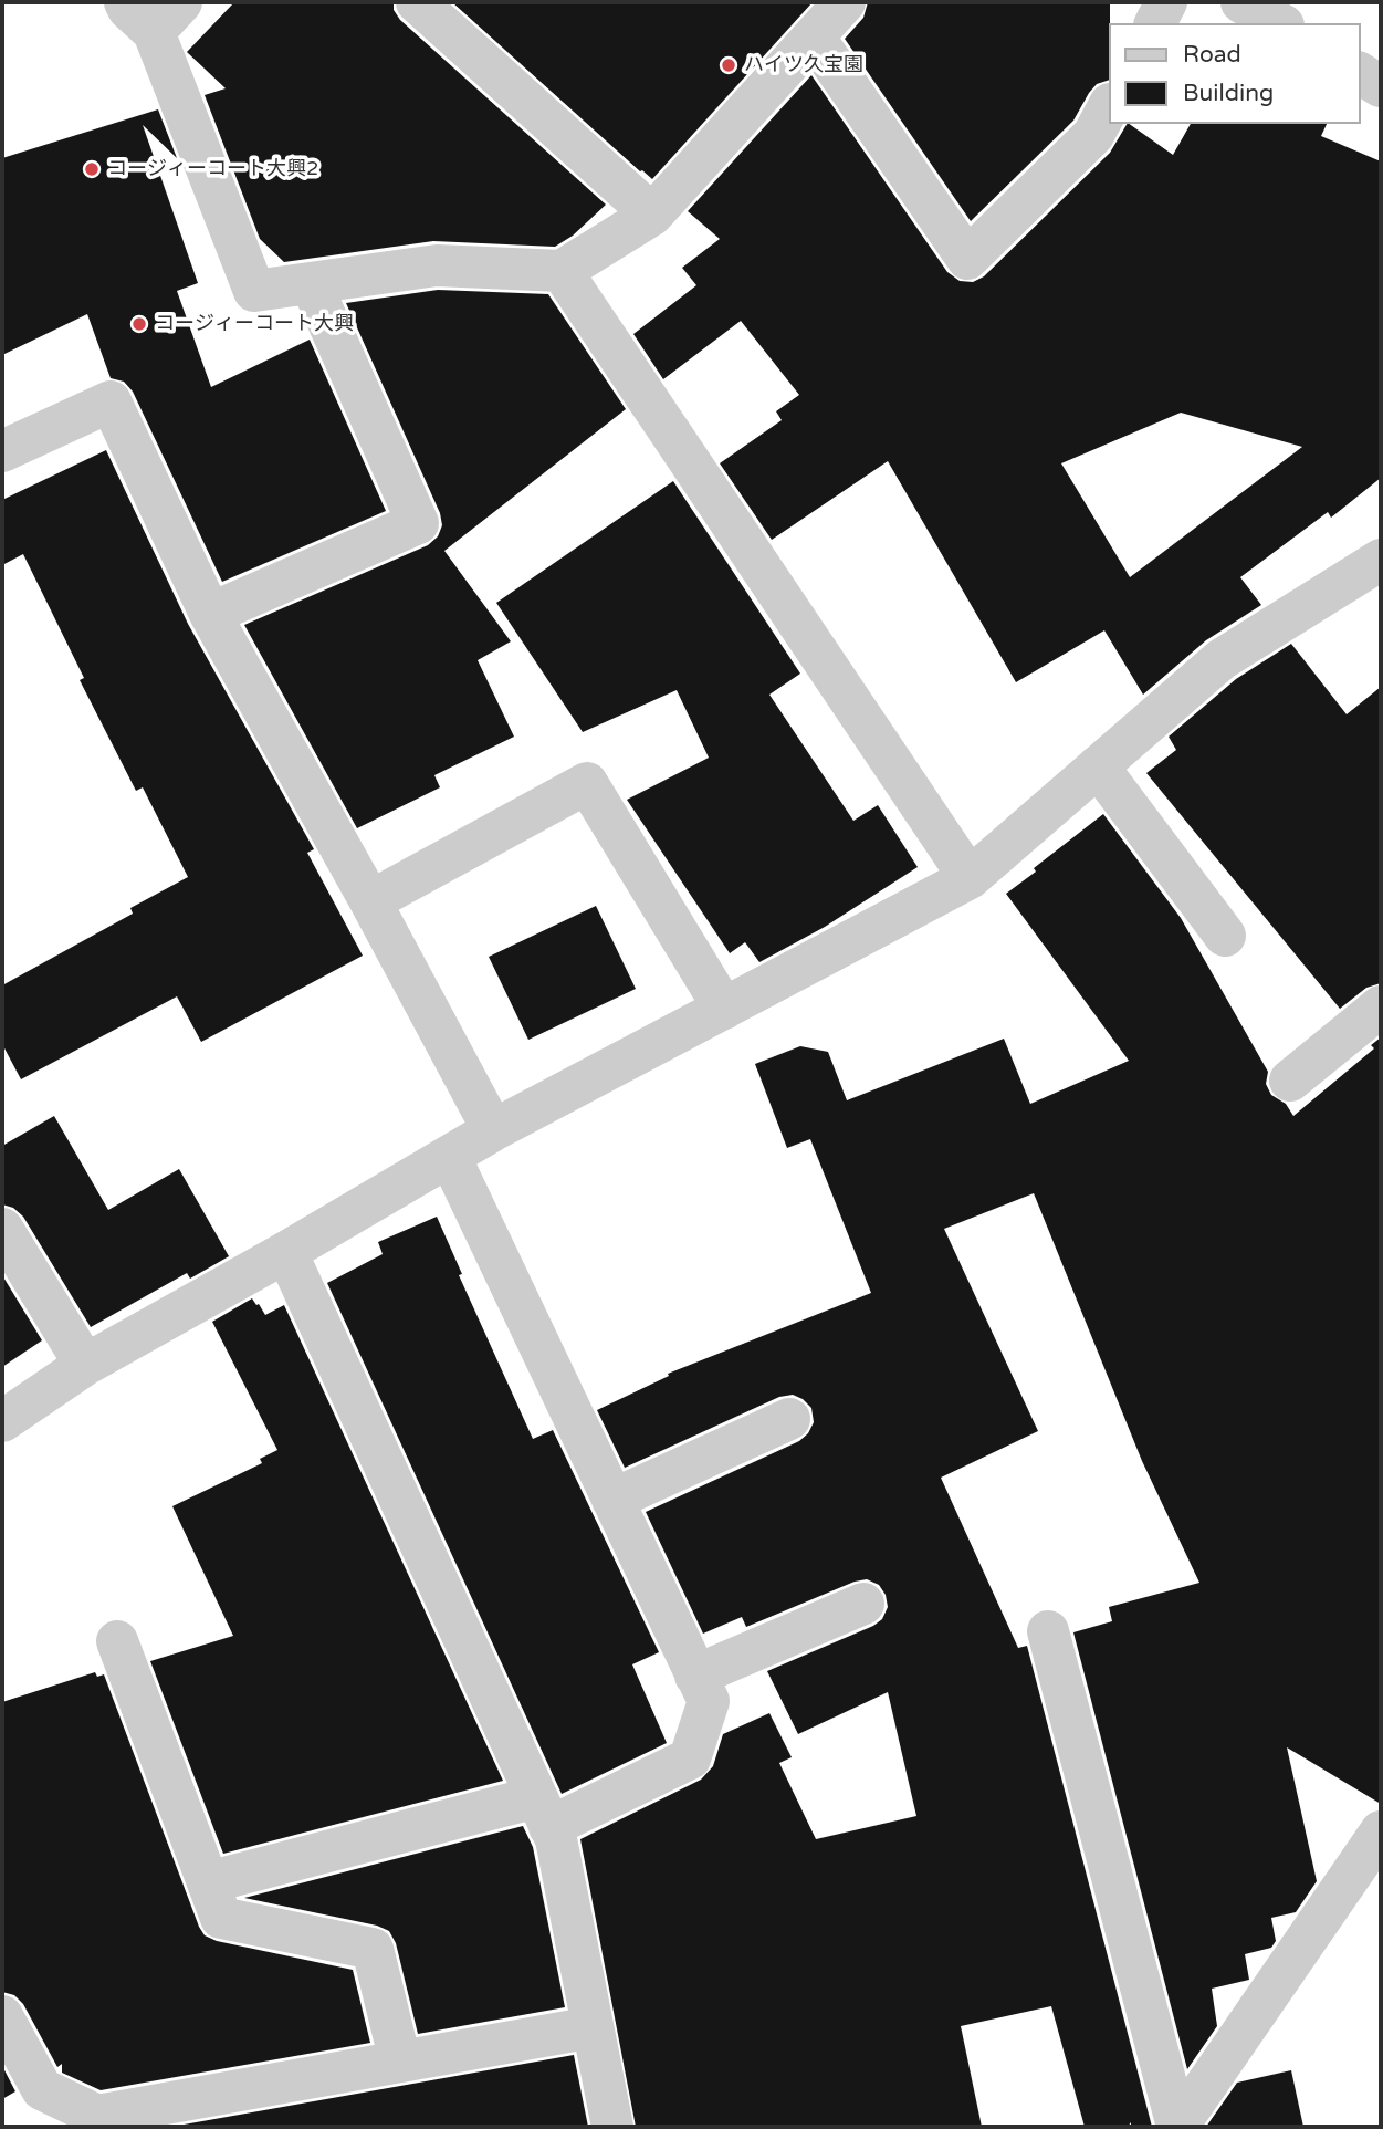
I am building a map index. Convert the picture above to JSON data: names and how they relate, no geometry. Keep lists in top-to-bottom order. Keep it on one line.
{"places":["ハイツ久宝園","コージィーコート大興2","コージィーコート大興"],"legend":["Road","Building"]}
